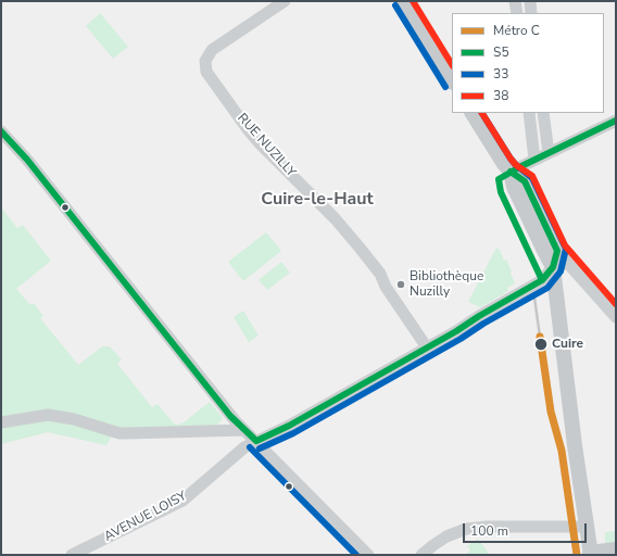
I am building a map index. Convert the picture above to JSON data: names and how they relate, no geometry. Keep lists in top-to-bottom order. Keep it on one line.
{"streets":{"street":["RUE NUZILLY","AVENUE LOISY"]},"crossings":[["RUE NUZILLY","AVENUE LOISY"]],"districts":["Cuire-le-Haut"],"places":["Bibliothèque Nuzilly","Cuire"],"lines":["transit line 38","transit line 33","transit line S5","metro line C"],"legend":["Métro C","S5","33","38"],"scale_bar":"100 m"}
